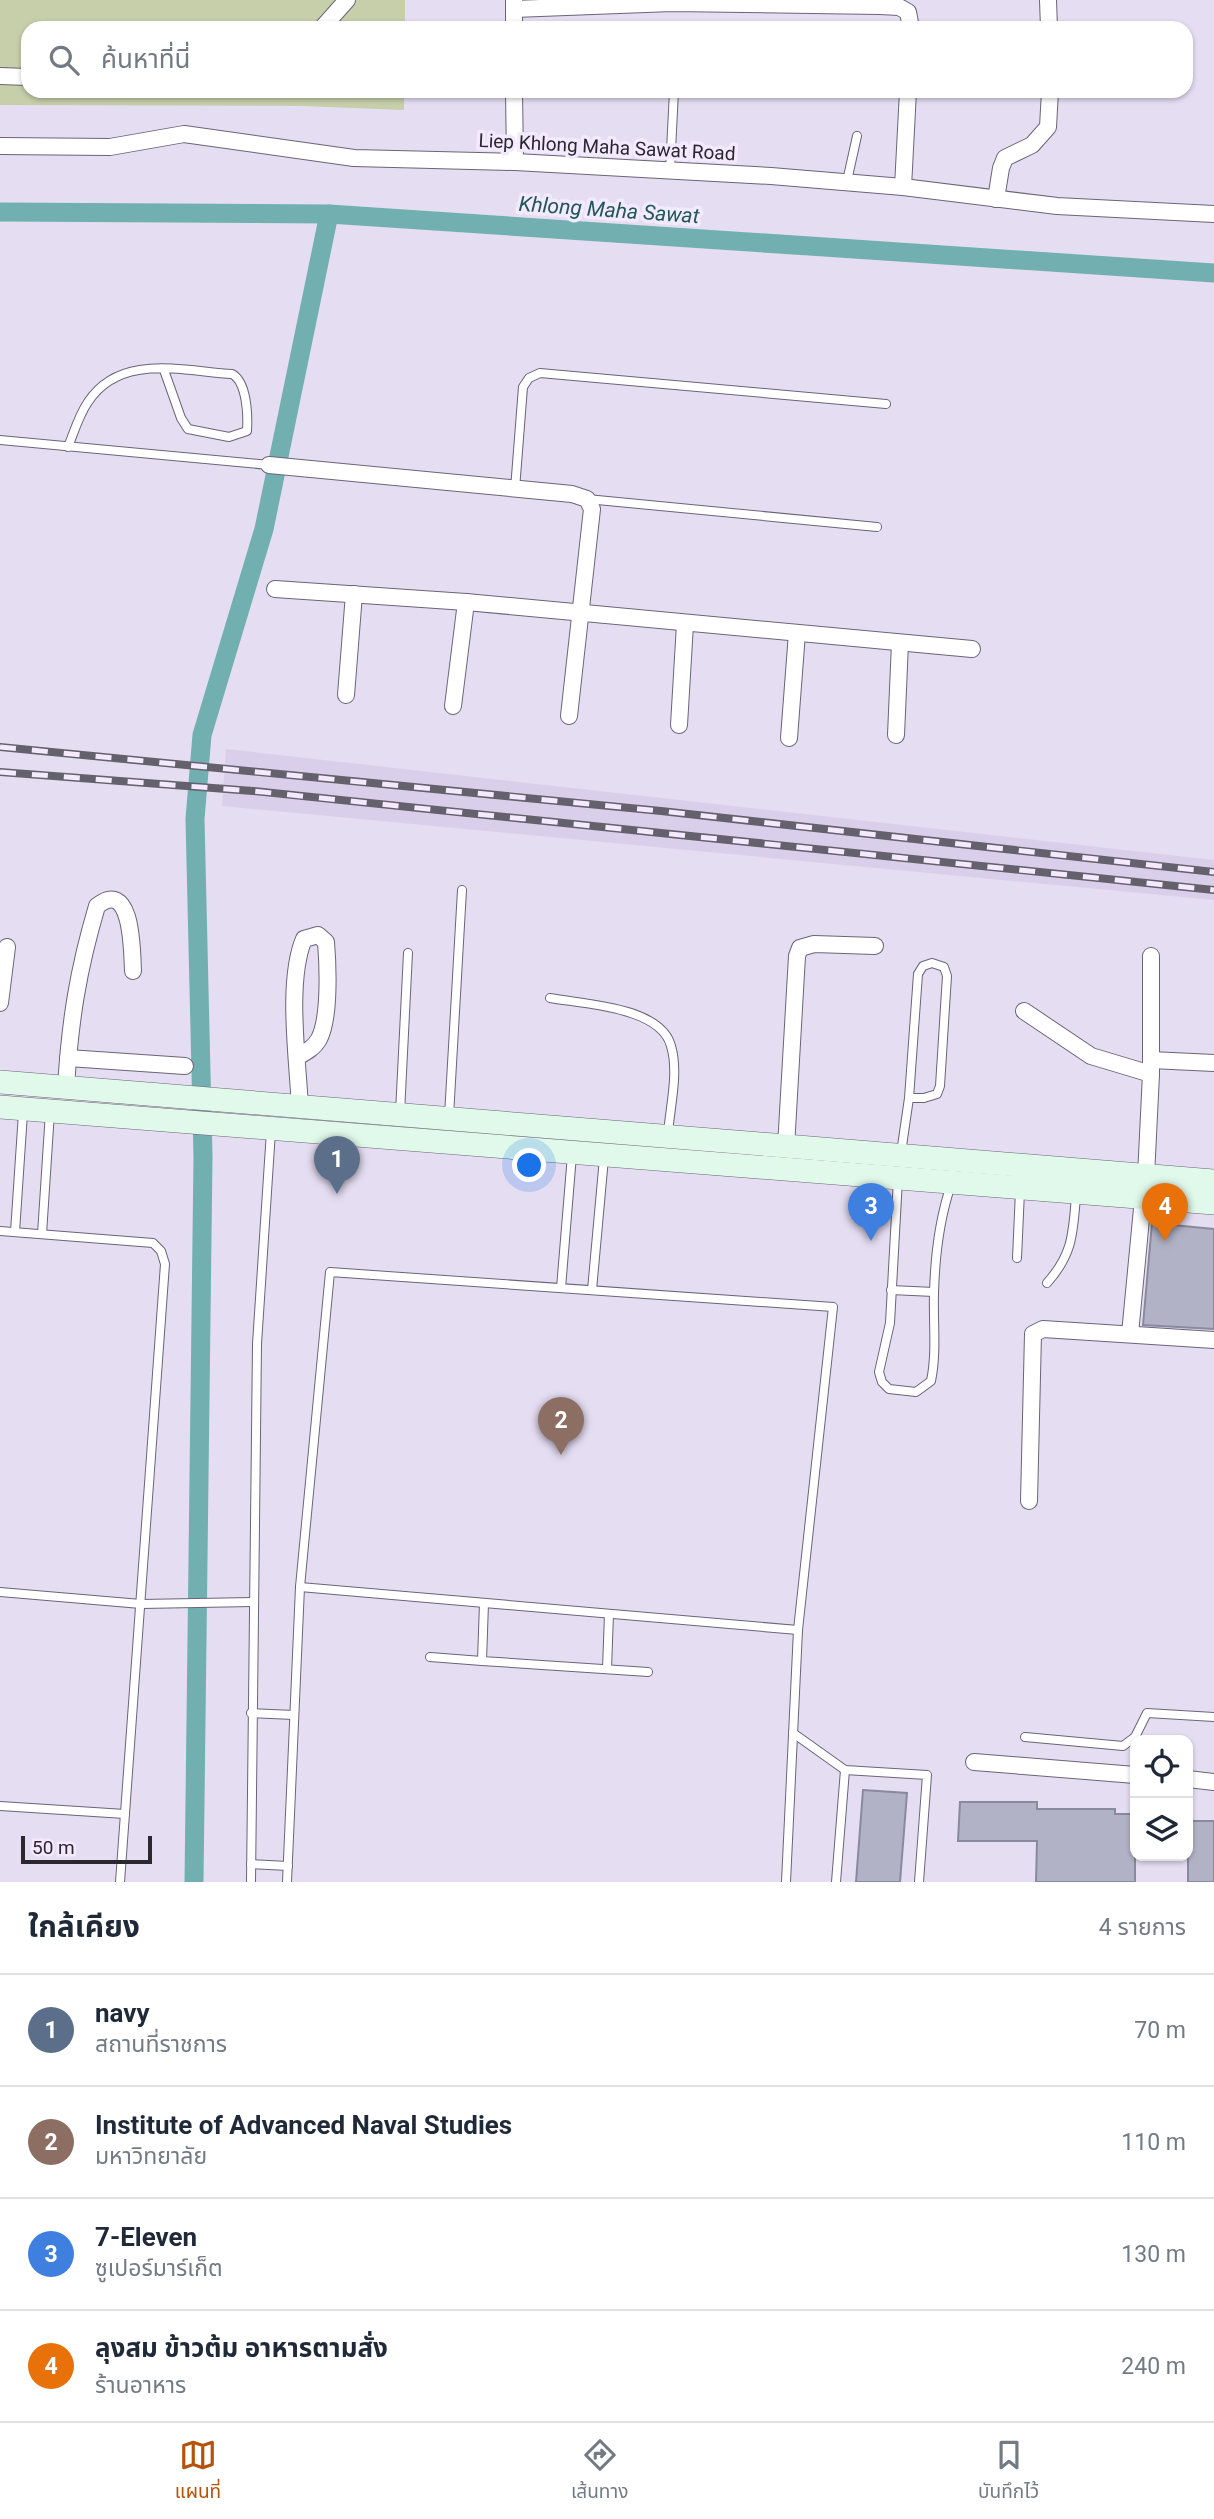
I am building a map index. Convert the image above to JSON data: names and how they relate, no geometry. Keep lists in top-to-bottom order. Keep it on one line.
{"streets":{"street":["Liep Khlong Maha Sawat Road"]},"water":["Khlong Maha Sawat"],"scale_bar":"50 m","page":{"search":"ค้นหาที่นี่","pins":["1","3","4","2"],"scale":"50 m","heading":["ใกล้เคียง","4 รายการ"],"list":[{"mark":"1","name":"navy","note":"สถานที่ราชการ","value":"70 m"},{"mark":"2","name":"Institute of Advanced Naval Studies","note":"มหาวิทยาลัย","value":"110 m"},{"mark":"3","name":"7-Eleven","note":"ซูเปอร์มาร์เก็ต","value":"130 m"},{"mark":"4","name":"ลุงสม ข้าวต้ม อาหารตามสั่ง","note":"ร้านอาหาร","value":"240 m"}],"nav":["แผนที่","เส้นทาง","บันทึกไว้"]}}
